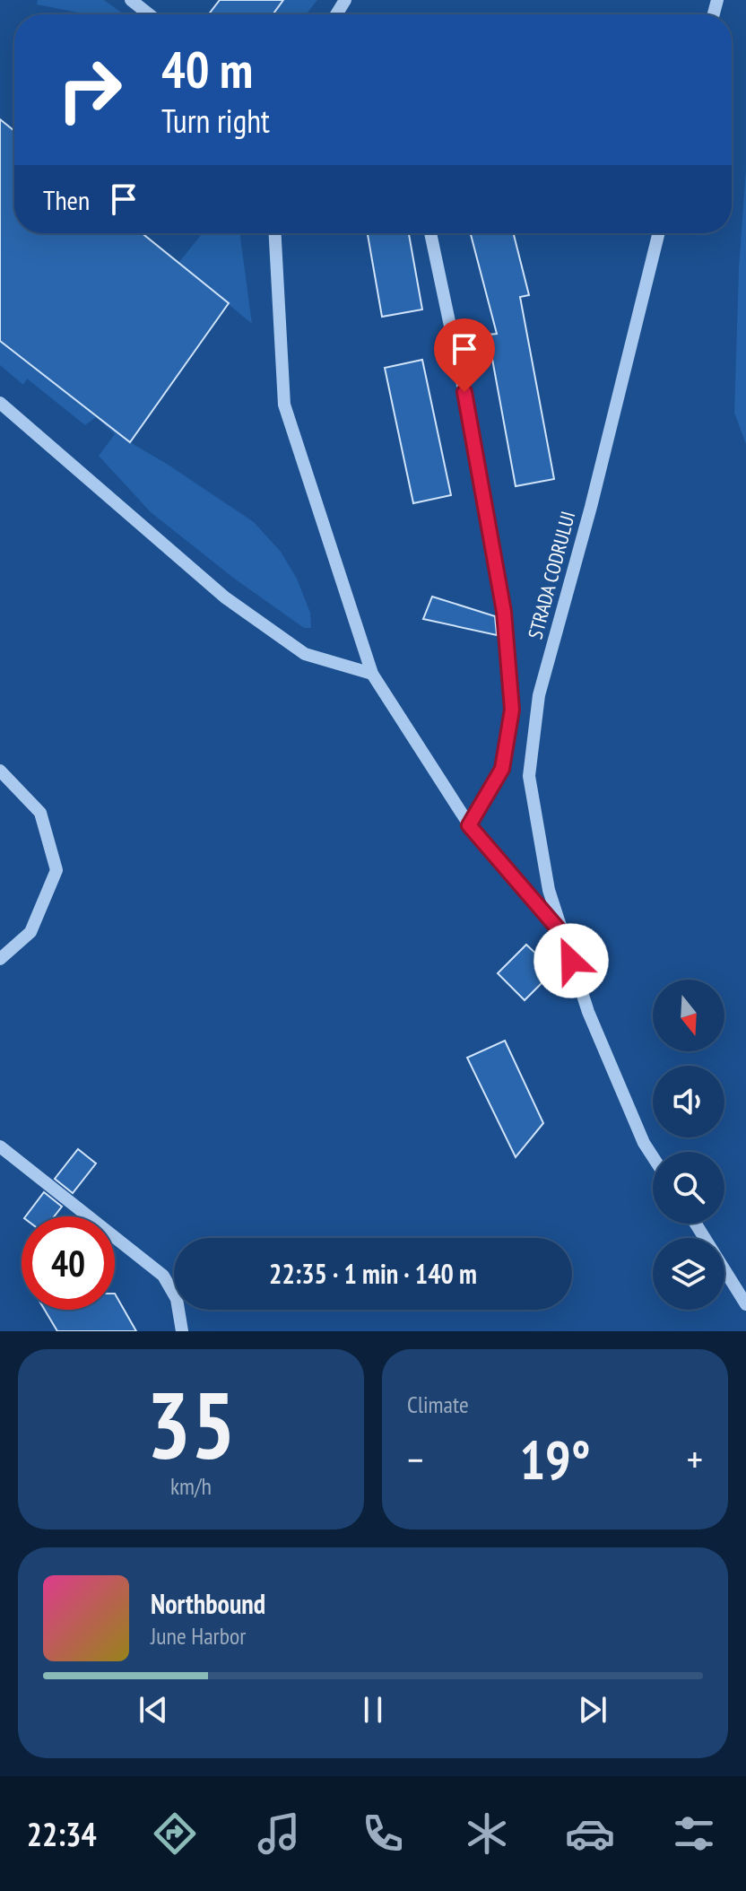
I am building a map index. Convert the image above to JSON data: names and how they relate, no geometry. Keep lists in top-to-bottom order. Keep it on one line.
{"streets":{"street":["STRADA CODRULUI"]},"north":"bottom","page":{"turn":["40 m","Turn right"],"then":"Then","limit":"40","trip":"22:35 · 1 min · 140 m","tile":[["35","km/h"],"Climate"],"heat":["−","19°","+"],"song":["Northbound","June Harbor"],"tabs":"22:34"}}
